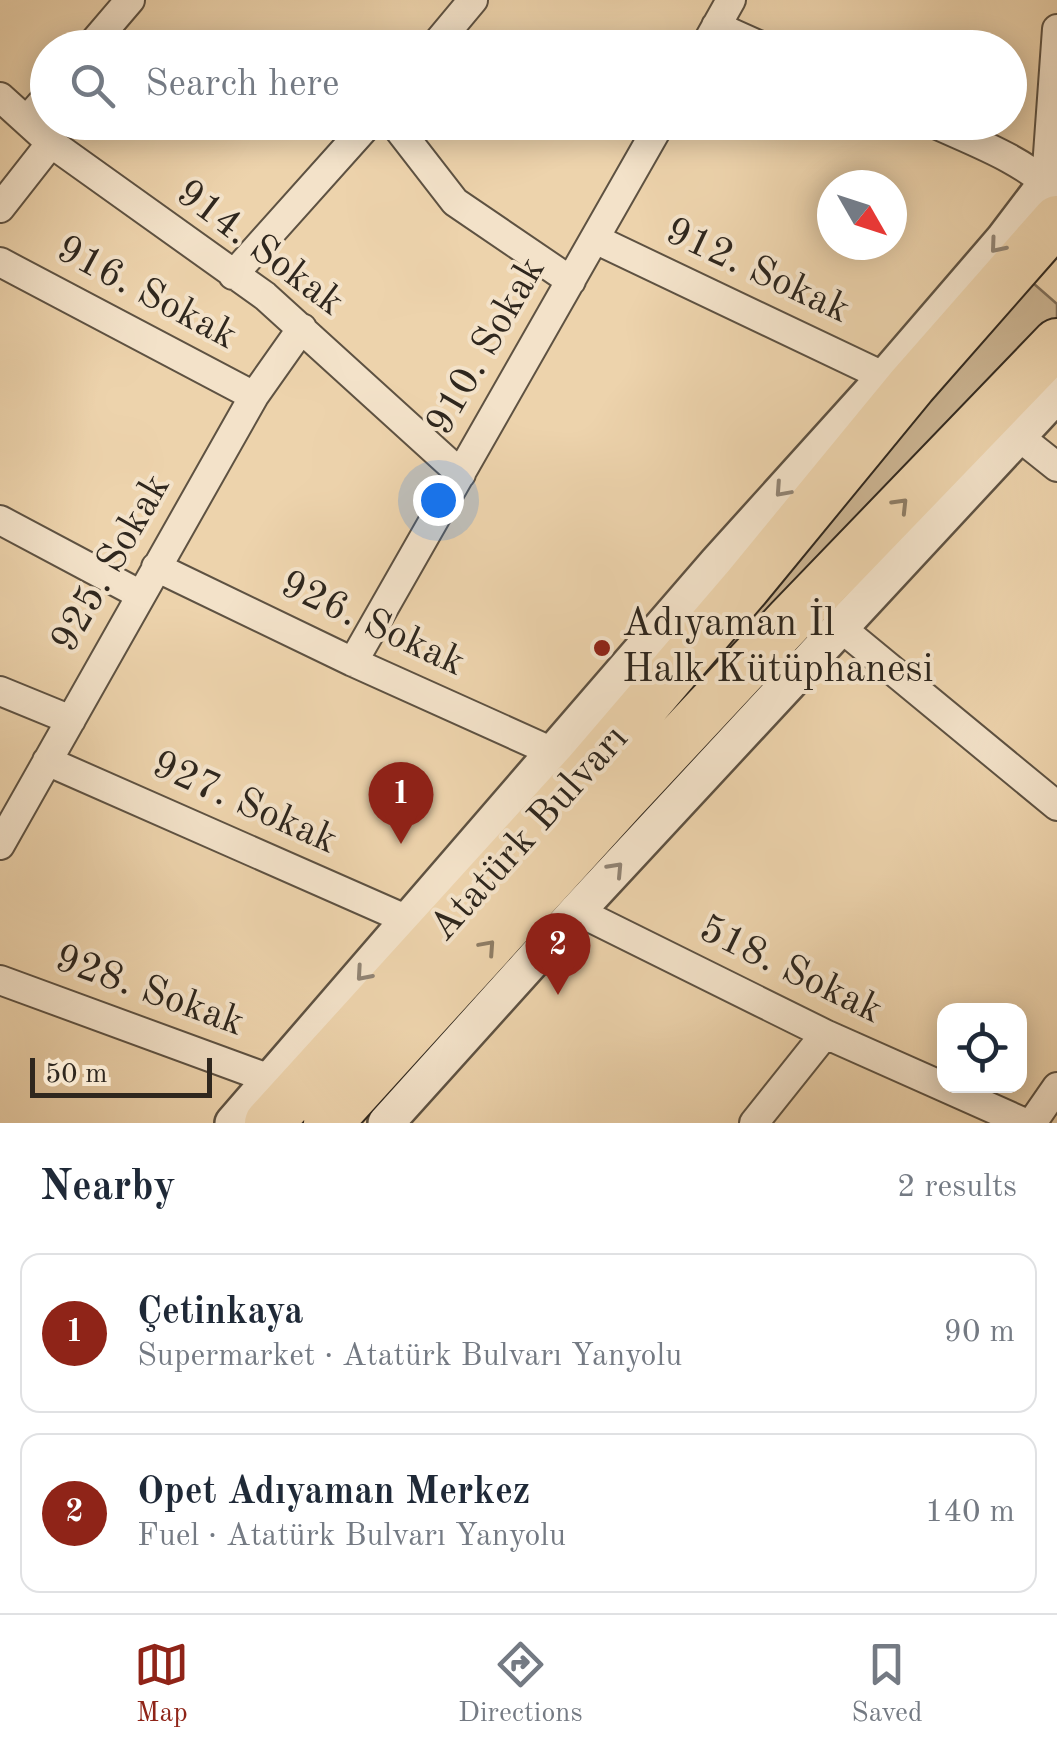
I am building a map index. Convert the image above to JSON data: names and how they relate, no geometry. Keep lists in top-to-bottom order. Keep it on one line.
{"streets":{"highway":["Atatürk Bulvarı"],"street":["914. Sokak","912. Sokak","916. Sokak","910. Sokak","925. Sokak","926. Sokak","927. Sokak","518. Sokak","928. Sokak"]},"crossings":[["914. Sokak","910. Sokak"],["914. Sokak","925. Sokak"],["912. Sokak","910. Sokak"],["916. Sokak","925. Sokak"],["910. Sokak","926. Sokak"],["925. Sokak","926. Sokak"],["925. Sokak","927. Sokak"],["Atatürk Bulvarı","928. Sokak"]],"places":["Adıyaman İl Halk Kütüphanesi"],"scale_bar":"50 m","north":"bottom right","page":{"search":"Search here","pins":["1","2"],"scale":"50 m","heading":["Nearby","2 results"],"list":[{"mark":"1","name":"Çetinkaya","note":"Supermarket · Atatürk Bulvarı Yanyolu","value":"90 m"},{"mark":"2","name":"Opet Adıyaman Merkez","note":"Fuel · Atatürk Bulvarı Yanyolu","value":"140 m"}],"nav":["Map","Directions","Saved"]}}
